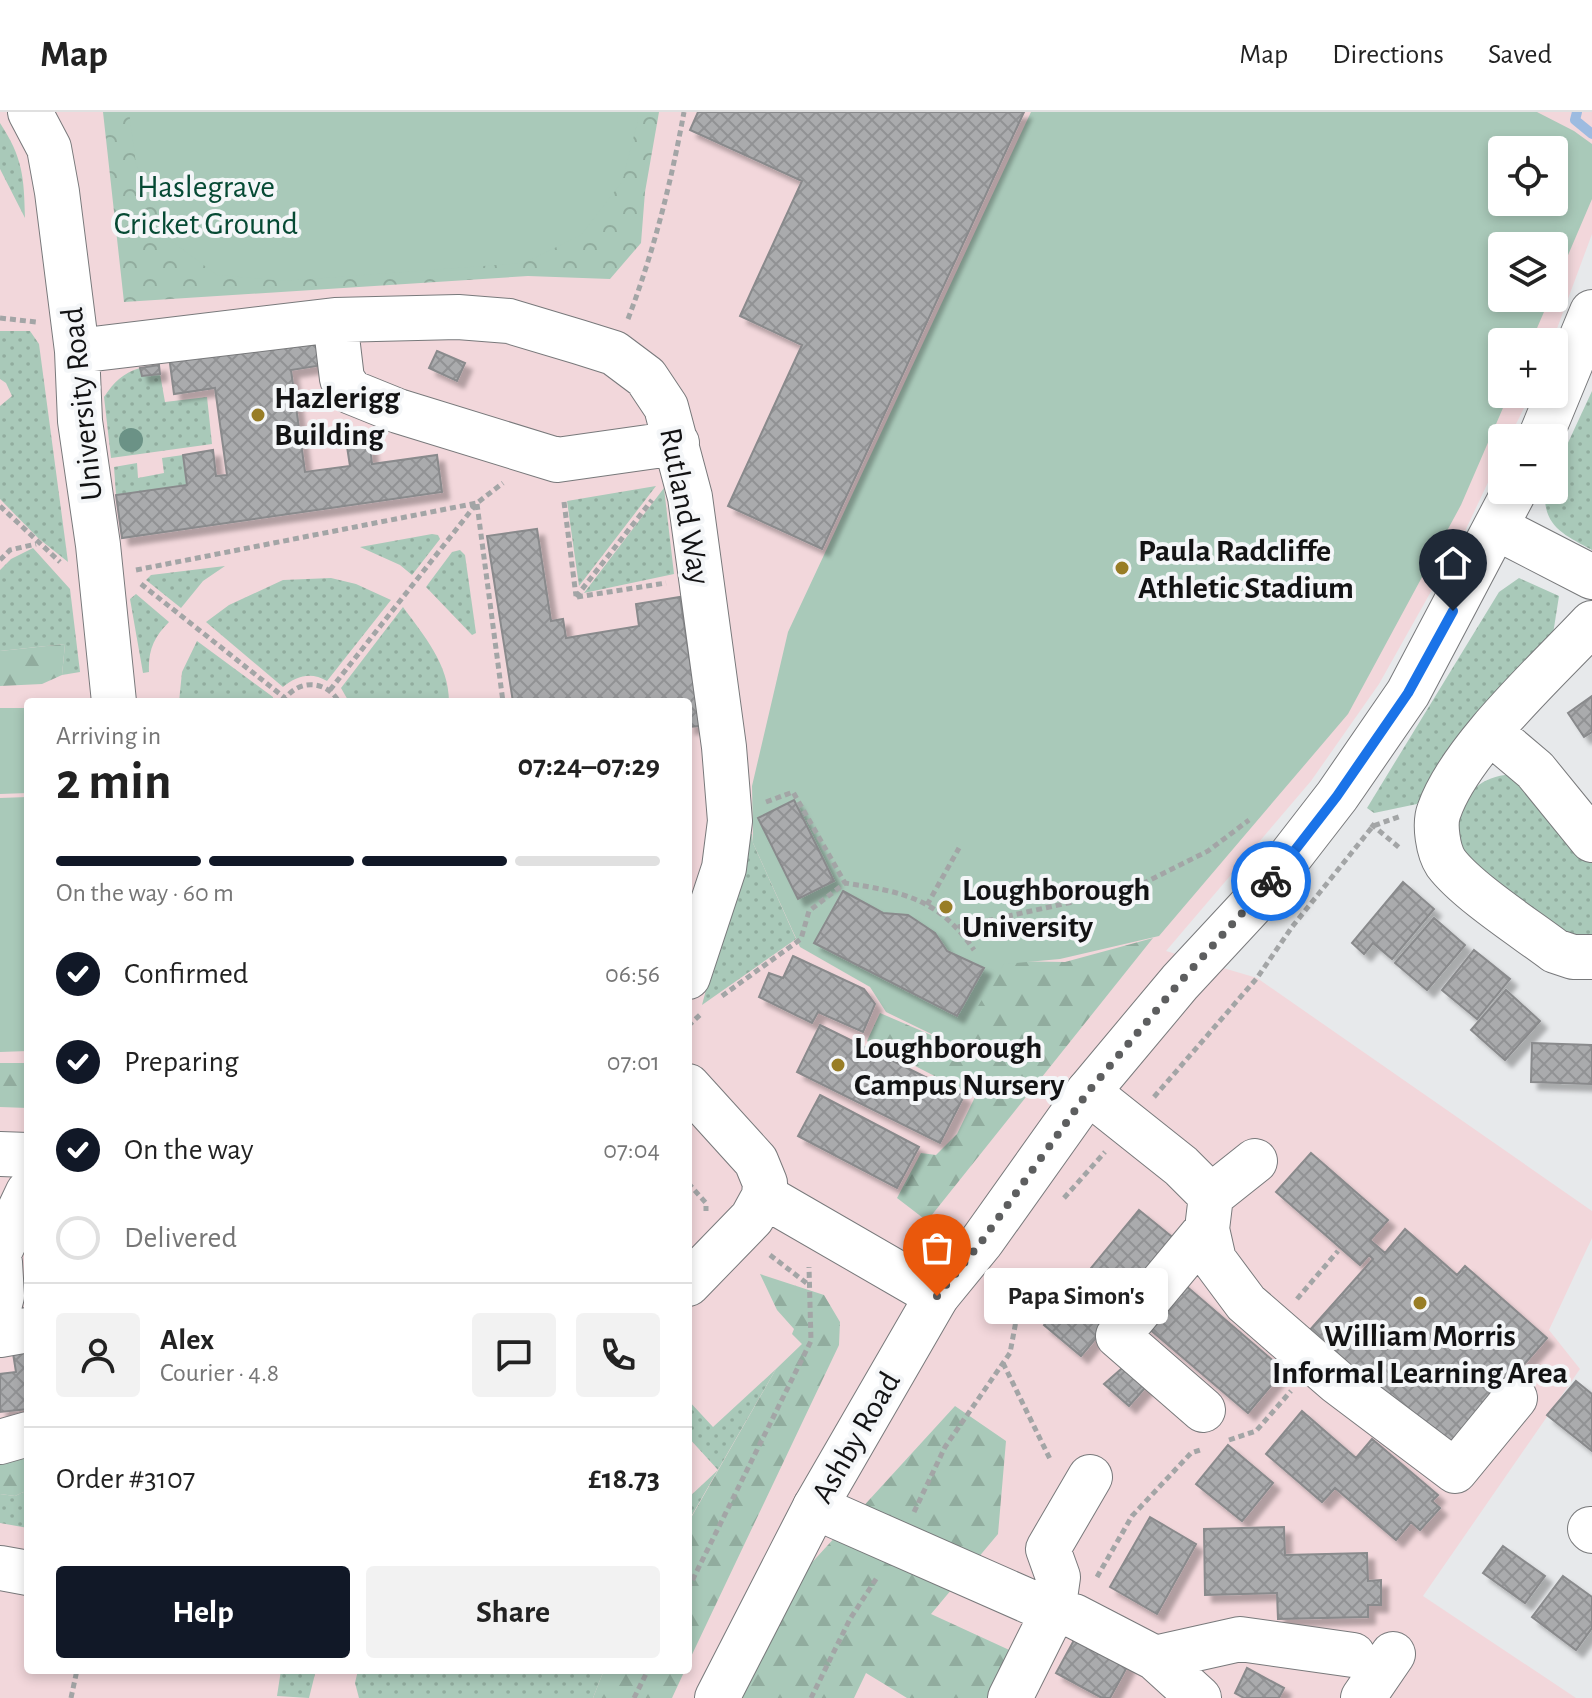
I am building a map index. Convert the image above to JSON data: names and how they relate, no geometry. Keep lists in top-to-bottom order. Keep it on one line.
{"streets":{"street":["University Road","Rutland Way","Ashby Road"]},"parks":["Haslegrave Cricket Ground"],"places":["Hazlerigg Building","Paula Radcliffe Athletic Stadium","Loughborough University","Loughborough Campus Nursery","Papa Simon's","William Morris Informal Learning Area"],"page":{"header":"Map","nav":["Map","Directions","Saved"],"map_buttons":["+","−"],"heading":["2 min","Arriving in","07:24–07:29"],"panel":["Alex","Courier · 4.8","Order #3107","£18.73"],"bar":"On the way · 60 m","list":[["Confirmed","06:56"],["Preparing","07:01"],["On the way","07:04"],"Delivered"],"bubble":"Papa Simon's","buttons":["Help","Share"]}}
